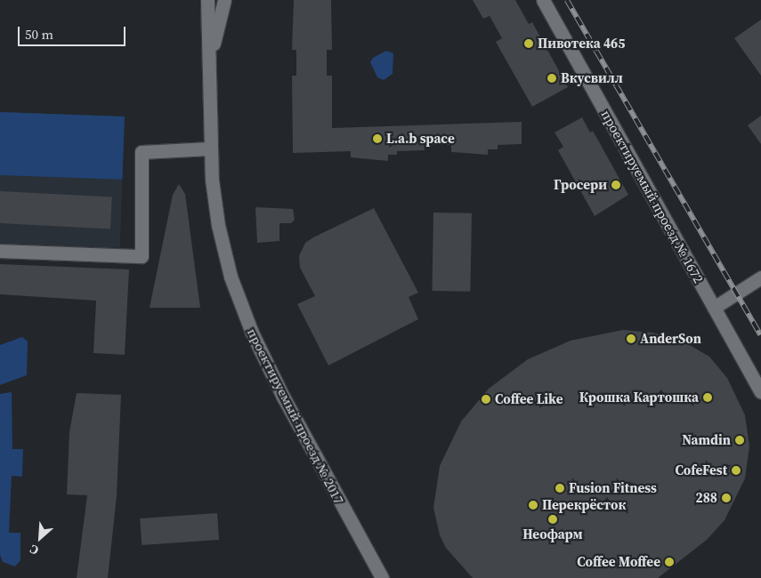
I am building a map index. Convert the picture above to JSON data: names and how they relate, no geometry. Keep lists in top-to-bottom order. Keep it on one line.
{"streets":{"street":["проектируемый проезд № 1672","проектируемый проезд № 2017"]},"places":["Пивотека 465","Вкусвилл","L.a.b space","Гросери","AnderSon","Крошка Картошка","Coffee Like","Namdin","CofeFest","Fusion Fitness","288","Перекрёсток","Неофарм","Coffee Moffee"],"scale_bar":"50 m","north":"bottom left"}
